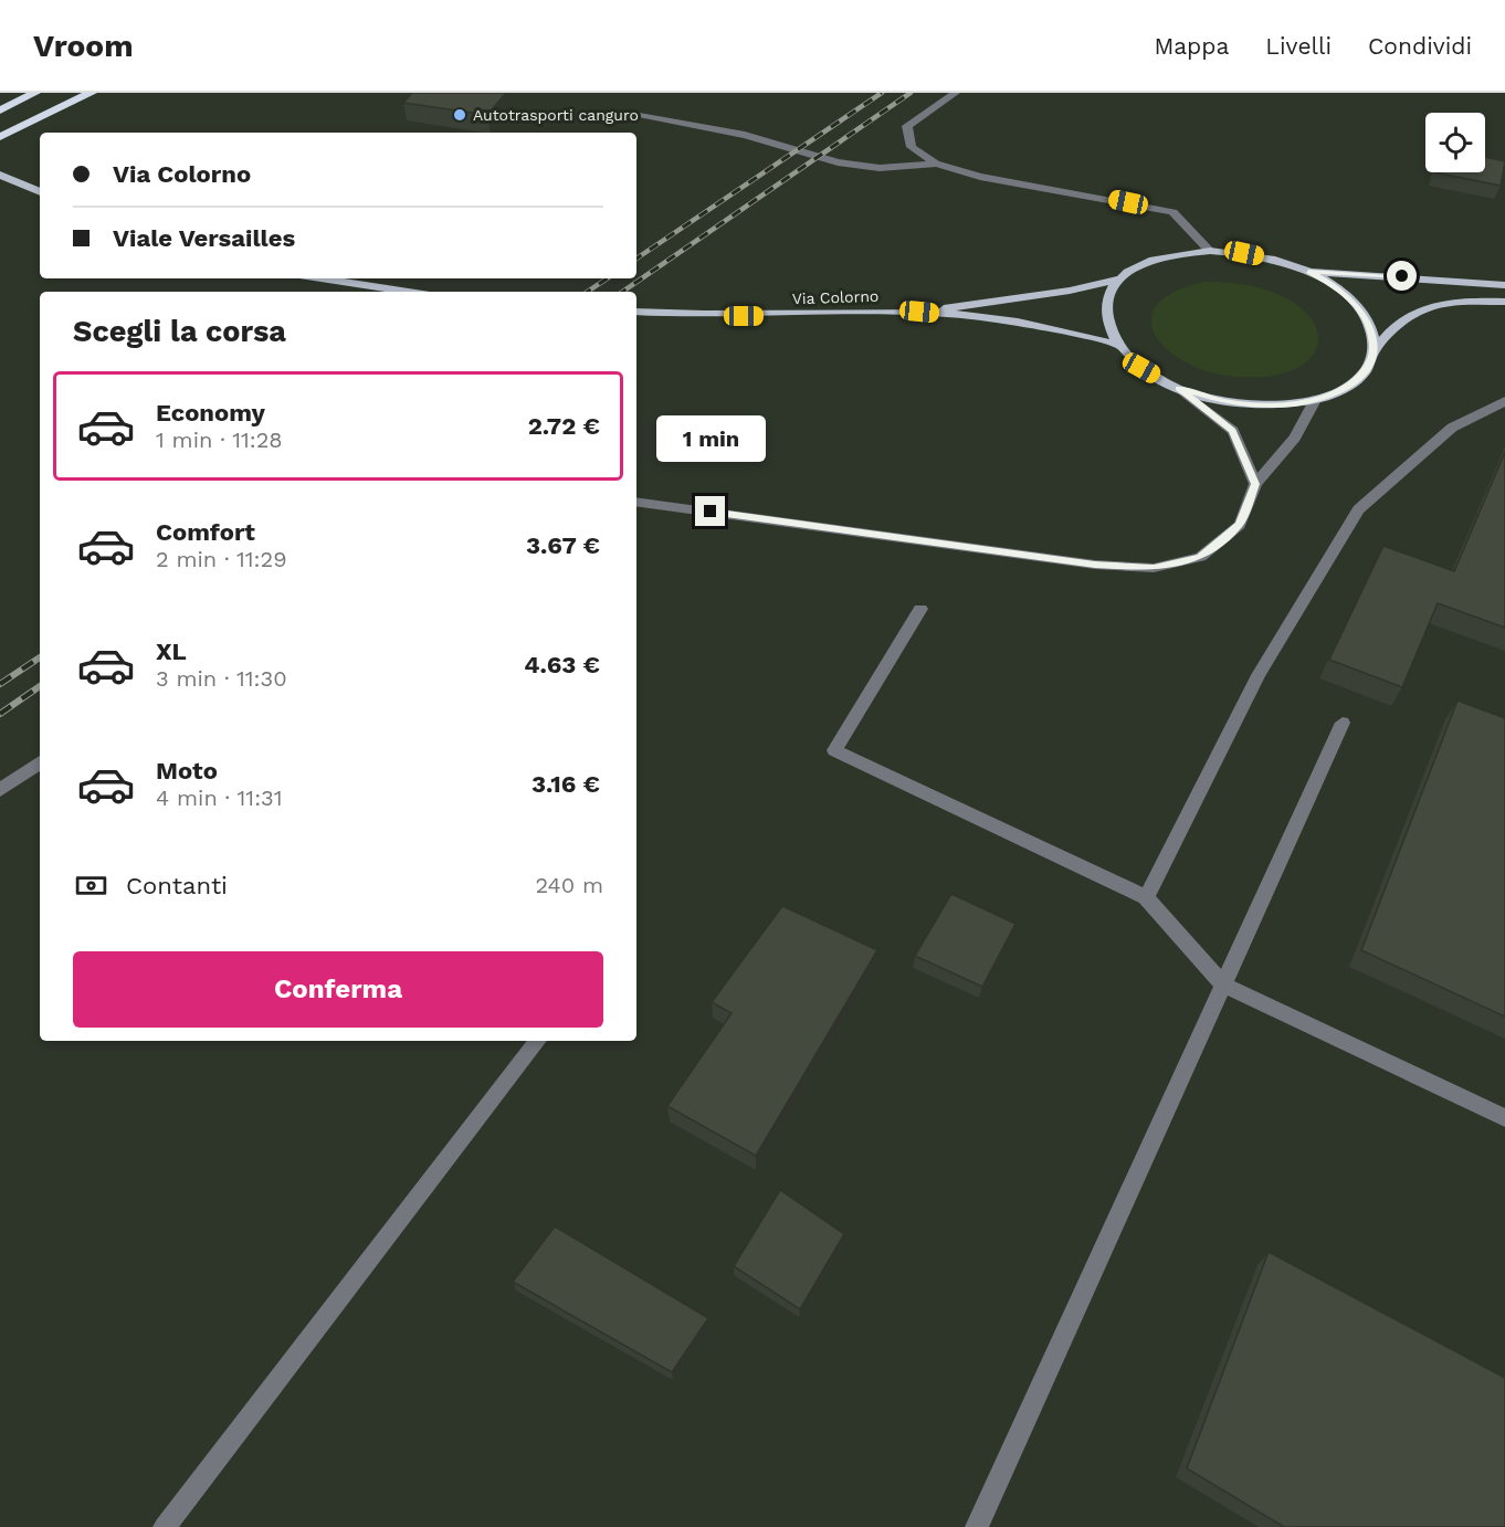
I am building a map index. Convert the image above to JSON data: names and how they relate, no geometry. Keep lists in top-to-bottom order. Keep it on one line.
{"streets":{"main road":["Via Colorno"]},"places":["Autotrasporti canguro"],"page":{"header":"Vroom","nav":["Mappa","Livelli","Condividi"],"banner":["Via Colorno","Viale Versailles"],"heading":"Scegli la corsa","list":[{"name":"Economy","note":"1 min · 11:28","value":"2.72 €"},{"name":"Comfort","note":"2 min · 11:29","value":"3.67 €"},{"name":"XL","note":"3 min · 11:30","value":"4.63 €"},{"name":"Moto","note":"4 min · 11:31","value":"3.16 €"}],"bubble":"1 min","pay":["Contanti","240 m"],"buttons":"Conferma"}}
